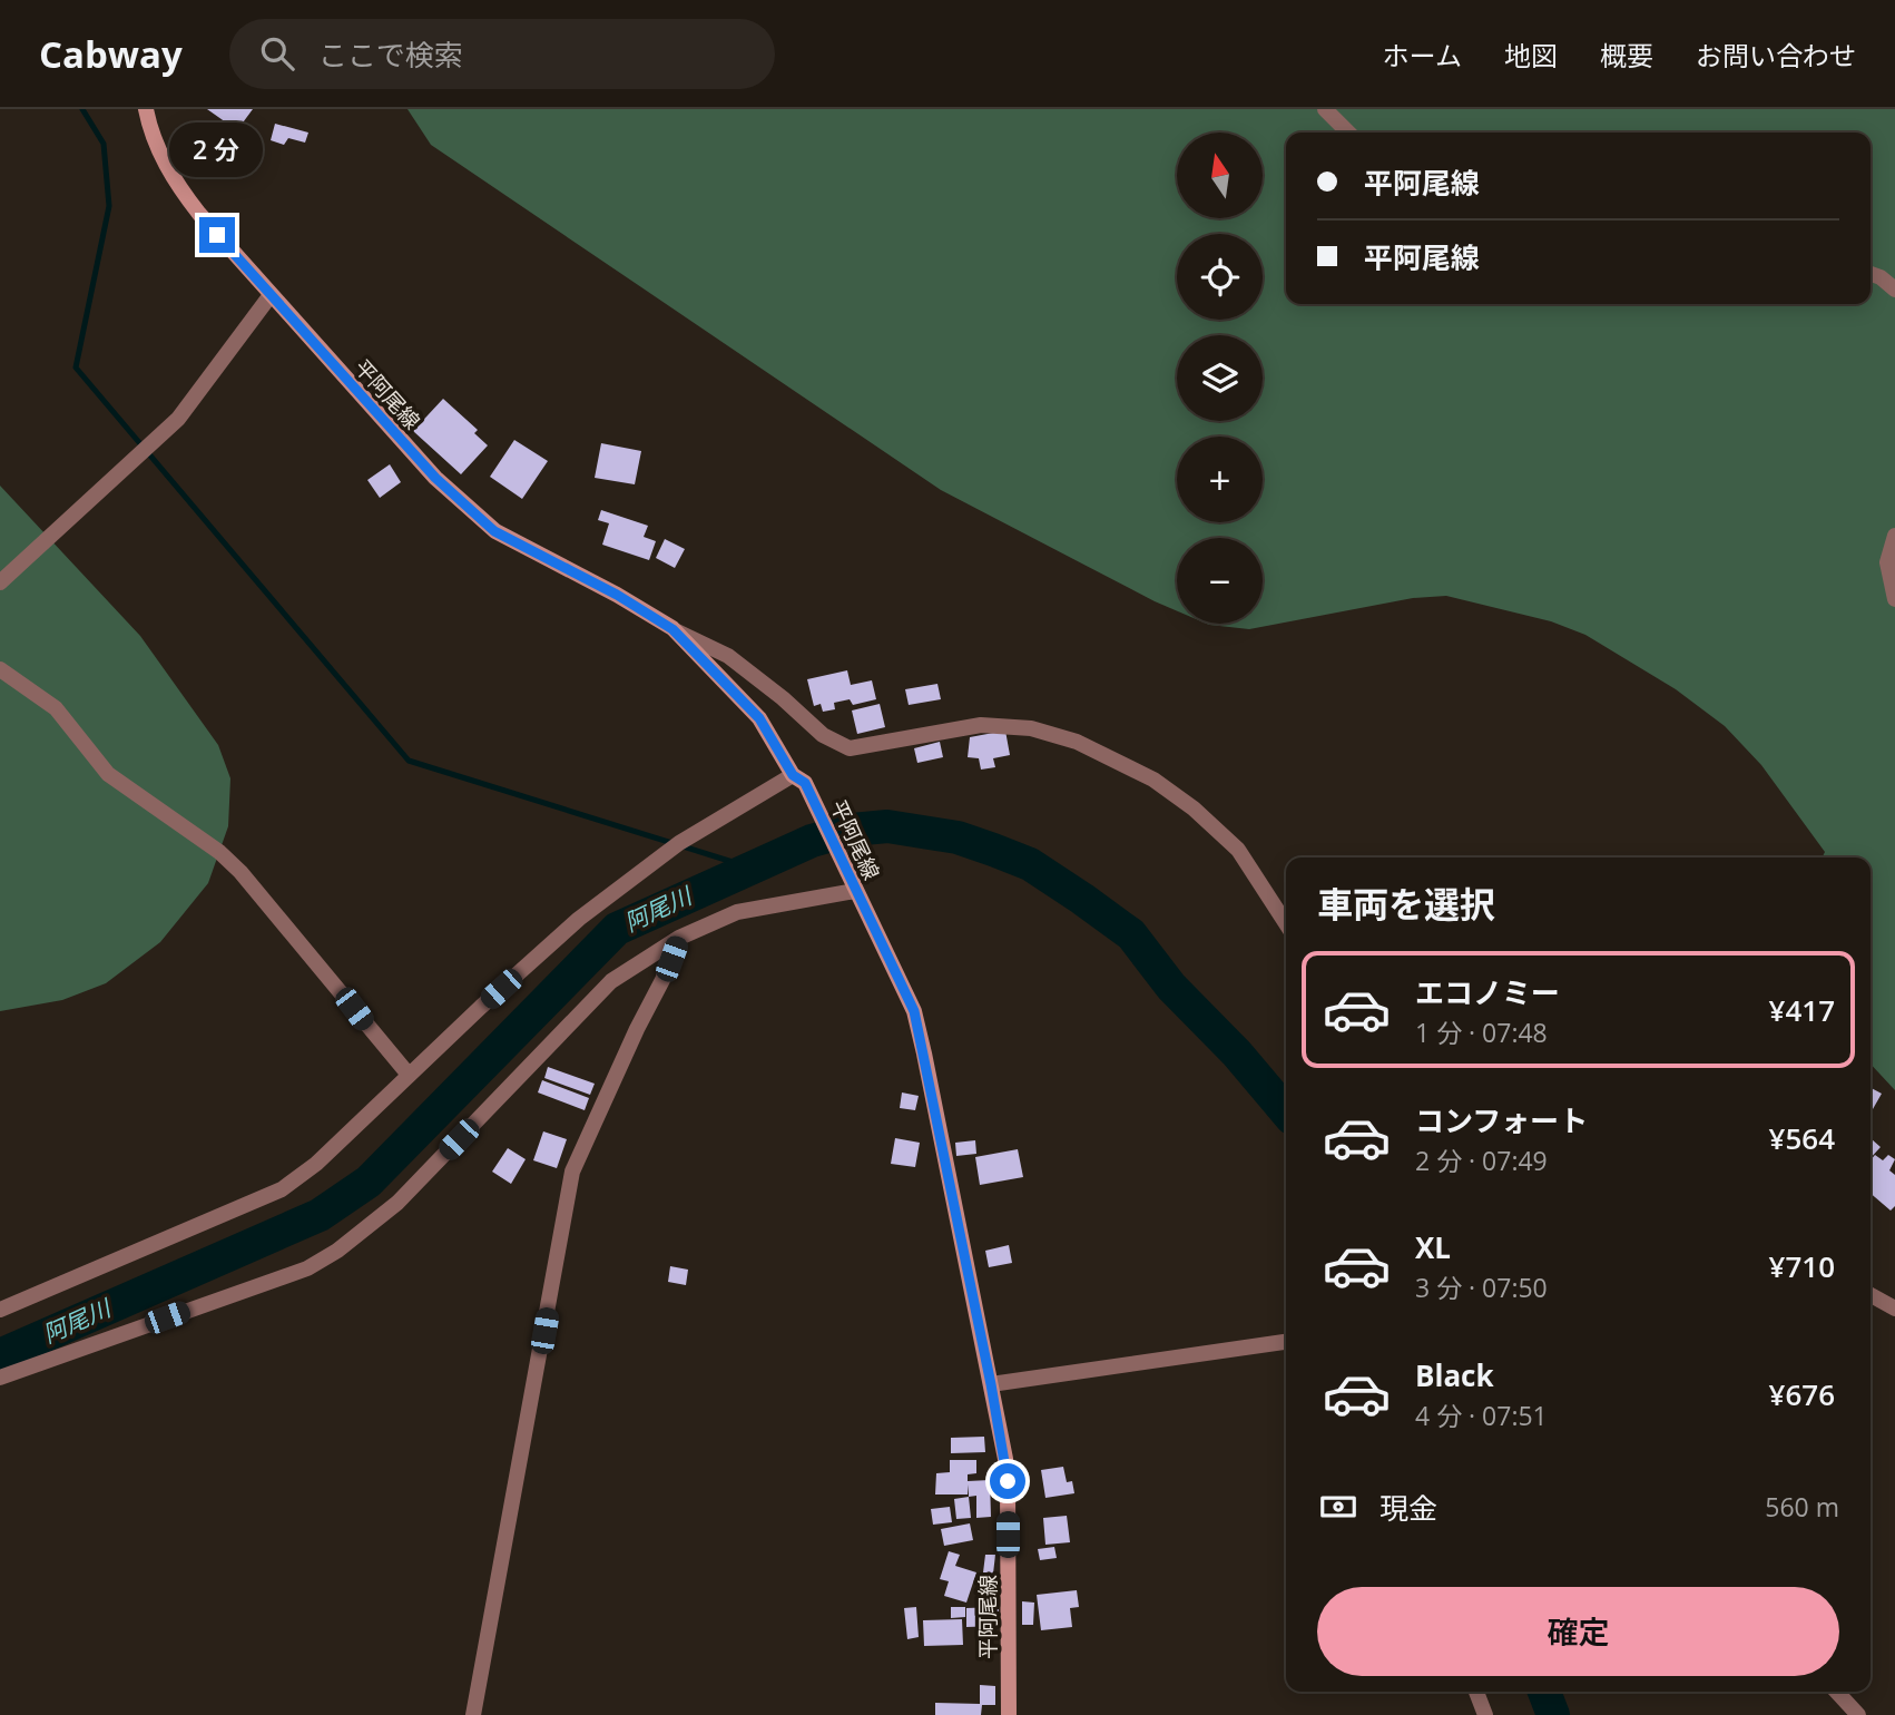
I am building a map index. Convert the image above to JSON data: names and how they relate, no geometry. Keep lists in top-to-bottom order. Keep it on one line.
{"streets":{"main road":["平阿尾線"]},"water":["阿尾川"],"north":"top","page":{"header":"Cabway","search":"ここで検索","nav":["ホーム","地図","概要","お問い合わせ"],"bubble":"2 分","map_buttons":["+","−"],"banner":["平阿尾線","平阿尾線"],"heading":"車両を選択","list":[{"name":"エコノミー","note":"1 分 · 07:48","value":"¥417"},{"name":"コンフォート","note":"2 分 · 07:49","value":"¥564"},{"name":"XL","note":"3 分 · 07:50","value":"¥710"},{"name":"Black","note":"4 分 · 07:51","value":"¥676"}],"pay":["現金","560 m"],"buttons":"確定"}}
